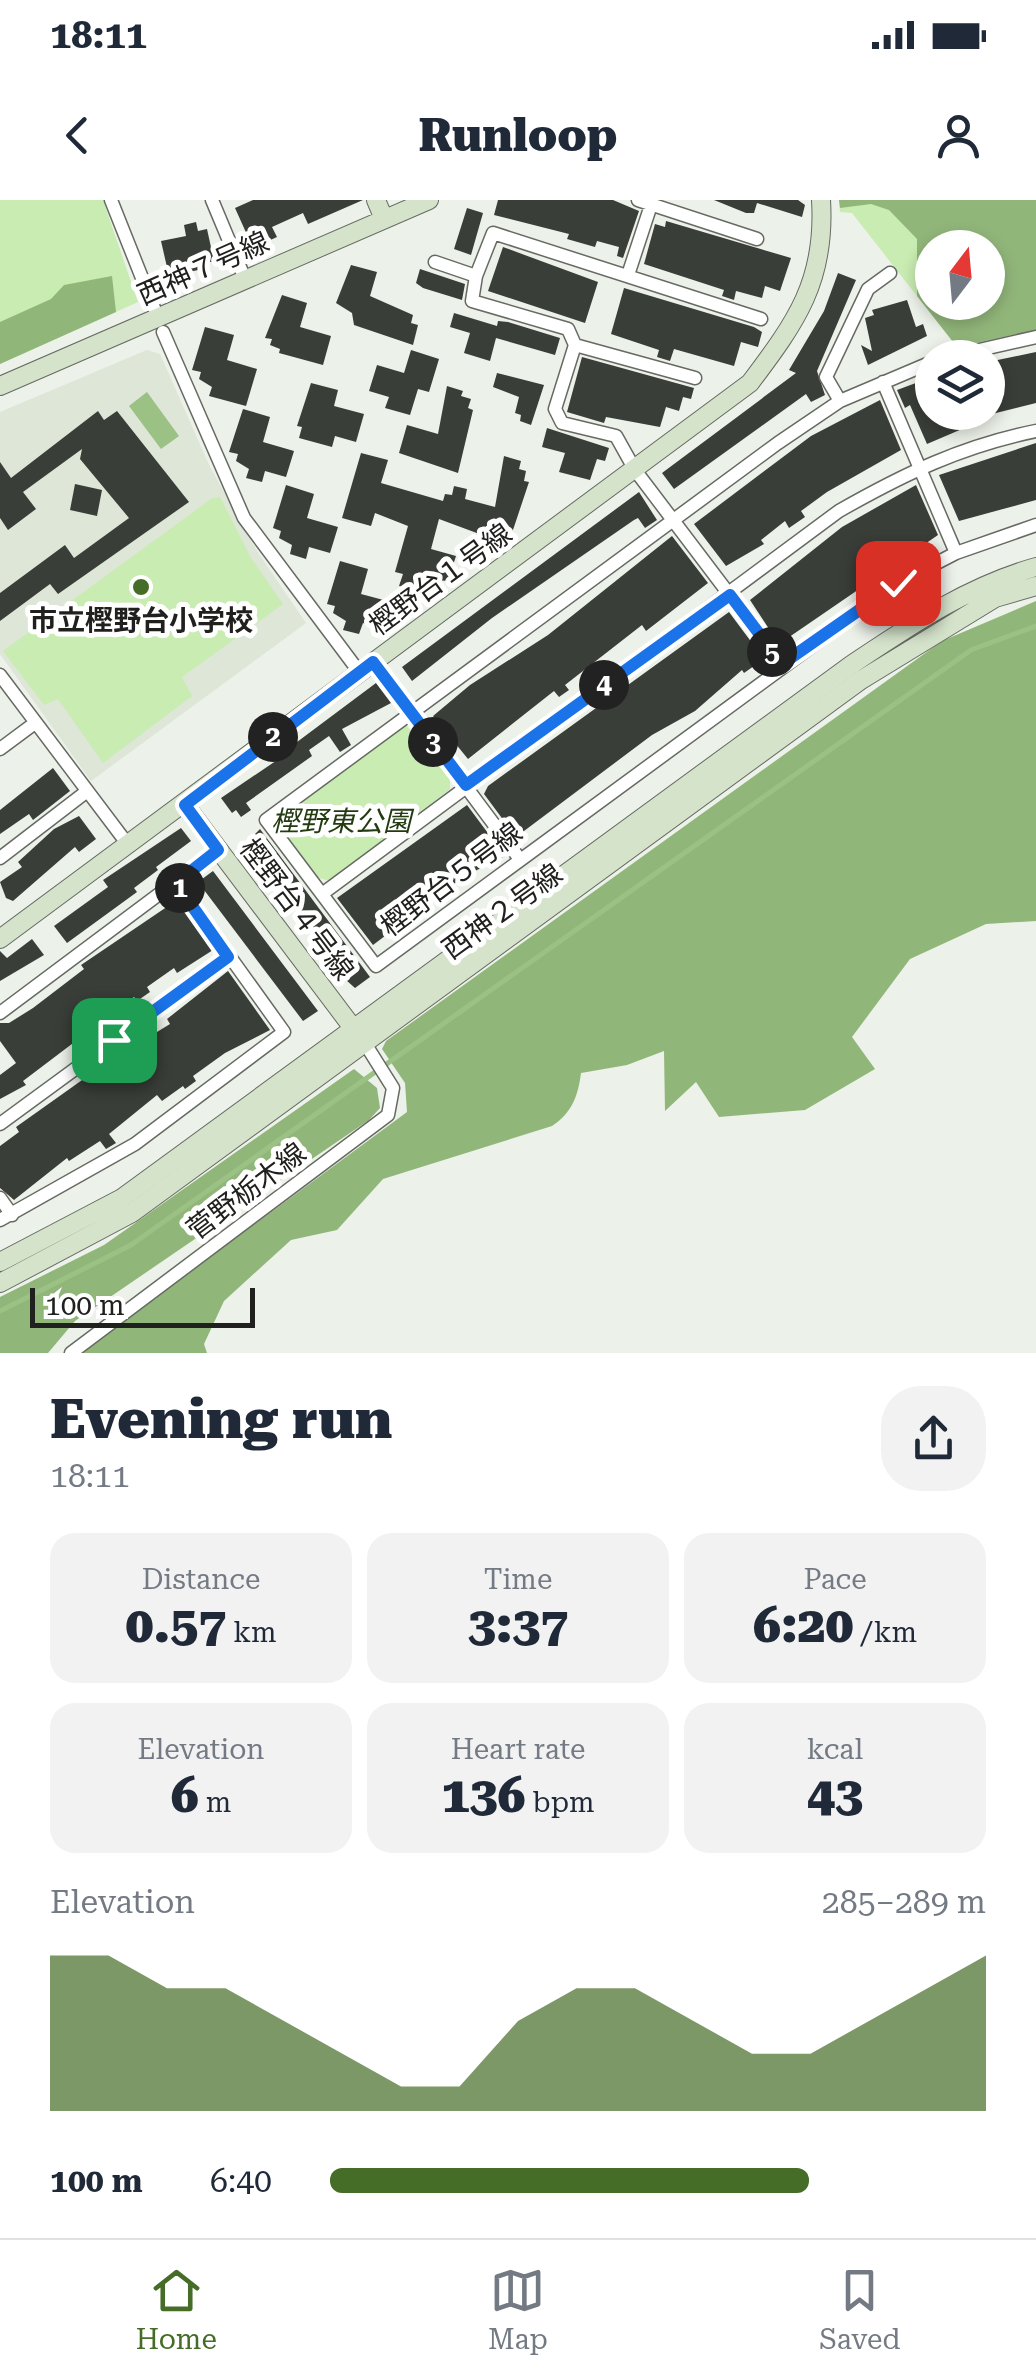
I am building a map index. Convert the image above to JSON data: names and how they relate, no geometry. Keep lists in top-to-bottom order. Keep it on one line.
{"streets":{"street":["西神７号線","樫野台１号線","樫野台５号線","樫野台４号線","西神２号線","菅野栃木線"]},"crossings":[["樫野台１号線","樫野台４号線"],["樫野台４号線","西神２号線"],["樫野台４号線","菅野栃木線"],["西神２号線","菅野栃木線"]],"parks":["樫野東公園"],"places":["市立樫野台小学校"],"scale_bar":"100 m","north":"top","page":{"status":"18:11","header":"Runloop","pins":["5","4","2","3","1"],"scale":"100 m","heading":["Evening run","18:11"],"stats":[["Distance","0.57 km"],["Time","3:37"],["Pace","6:20 /km"],["Elevation","6 m"],["Heart rate","136 bpm"],["kcal","43"]],"chart":["Elevation","285–289 m"],"list":[{"name":"100 m","note":"6:40"}],"tabs":["Home","Map","Saved"]}}
